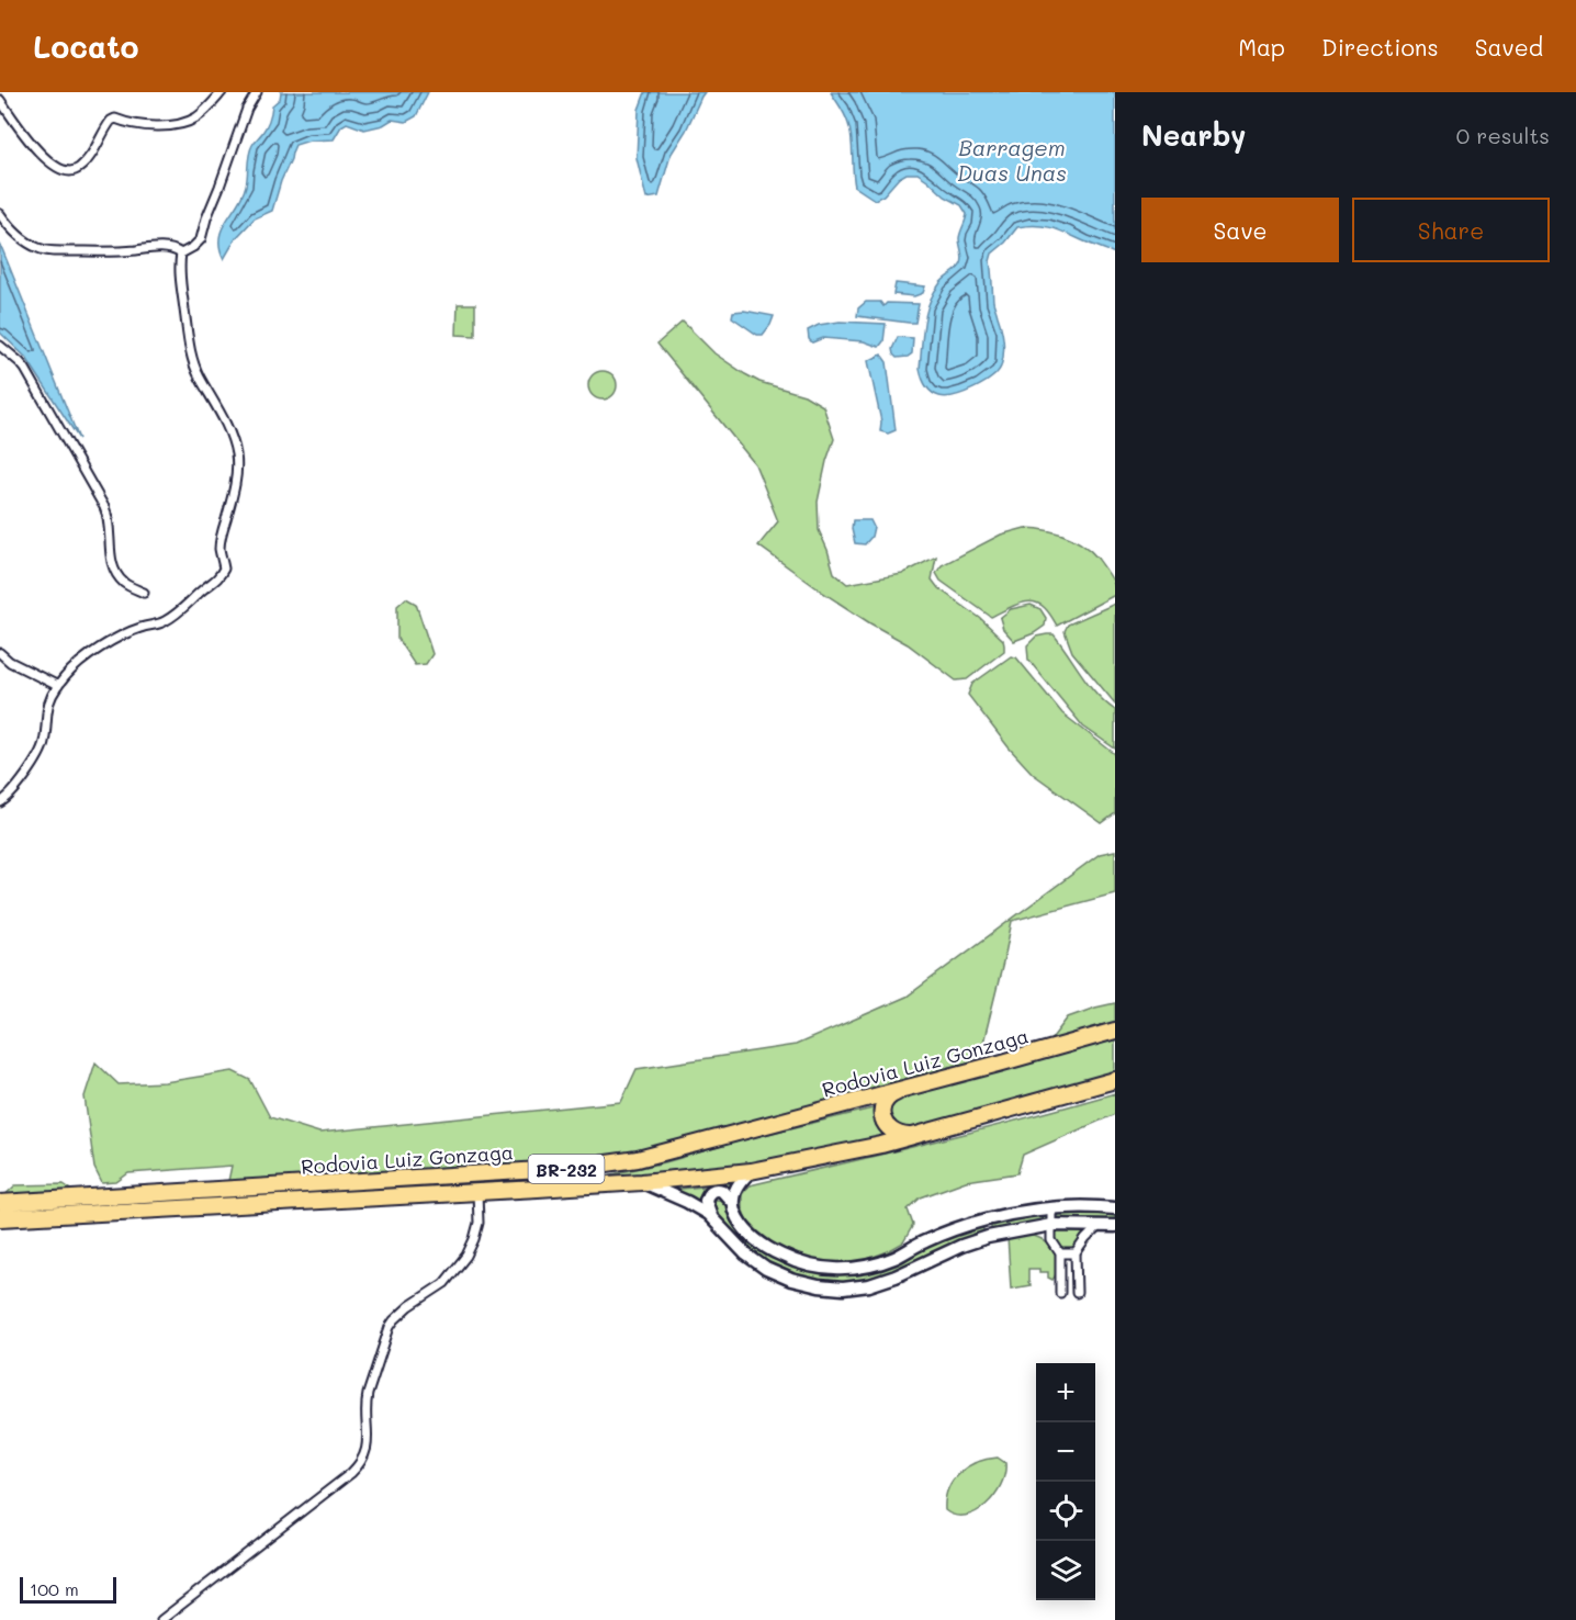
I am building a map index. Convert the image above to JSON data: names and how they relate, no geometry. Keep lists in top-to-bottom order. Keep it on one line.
{"streets":{"highway":["Rodovia Luiz Gonzaga","BR-232"]},"water":["Barragem Duas Unas"],"scale_bar":"100 m","page":{"header":"Locato","nav":["Map","Directions","Saved"],"heading":["Nearby","0 results"],"buttons":["Save","Share"],"map_buttons":["+","−"],"scale":"100 m"}}
